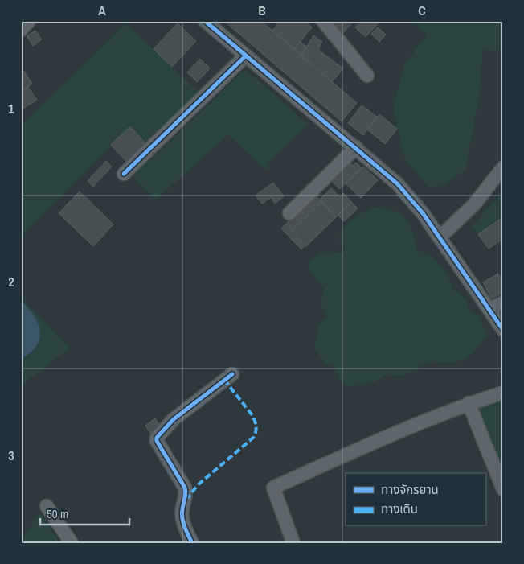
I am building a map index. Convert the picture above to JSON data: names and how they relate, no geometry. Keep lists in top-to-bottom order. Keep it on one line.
{"legend":["ทางจักรยาน","ทางเดิน"],"scale_bar":"50 m","grid":{"columns":["A","B","C"],"rows":["1","2","3"]}}
